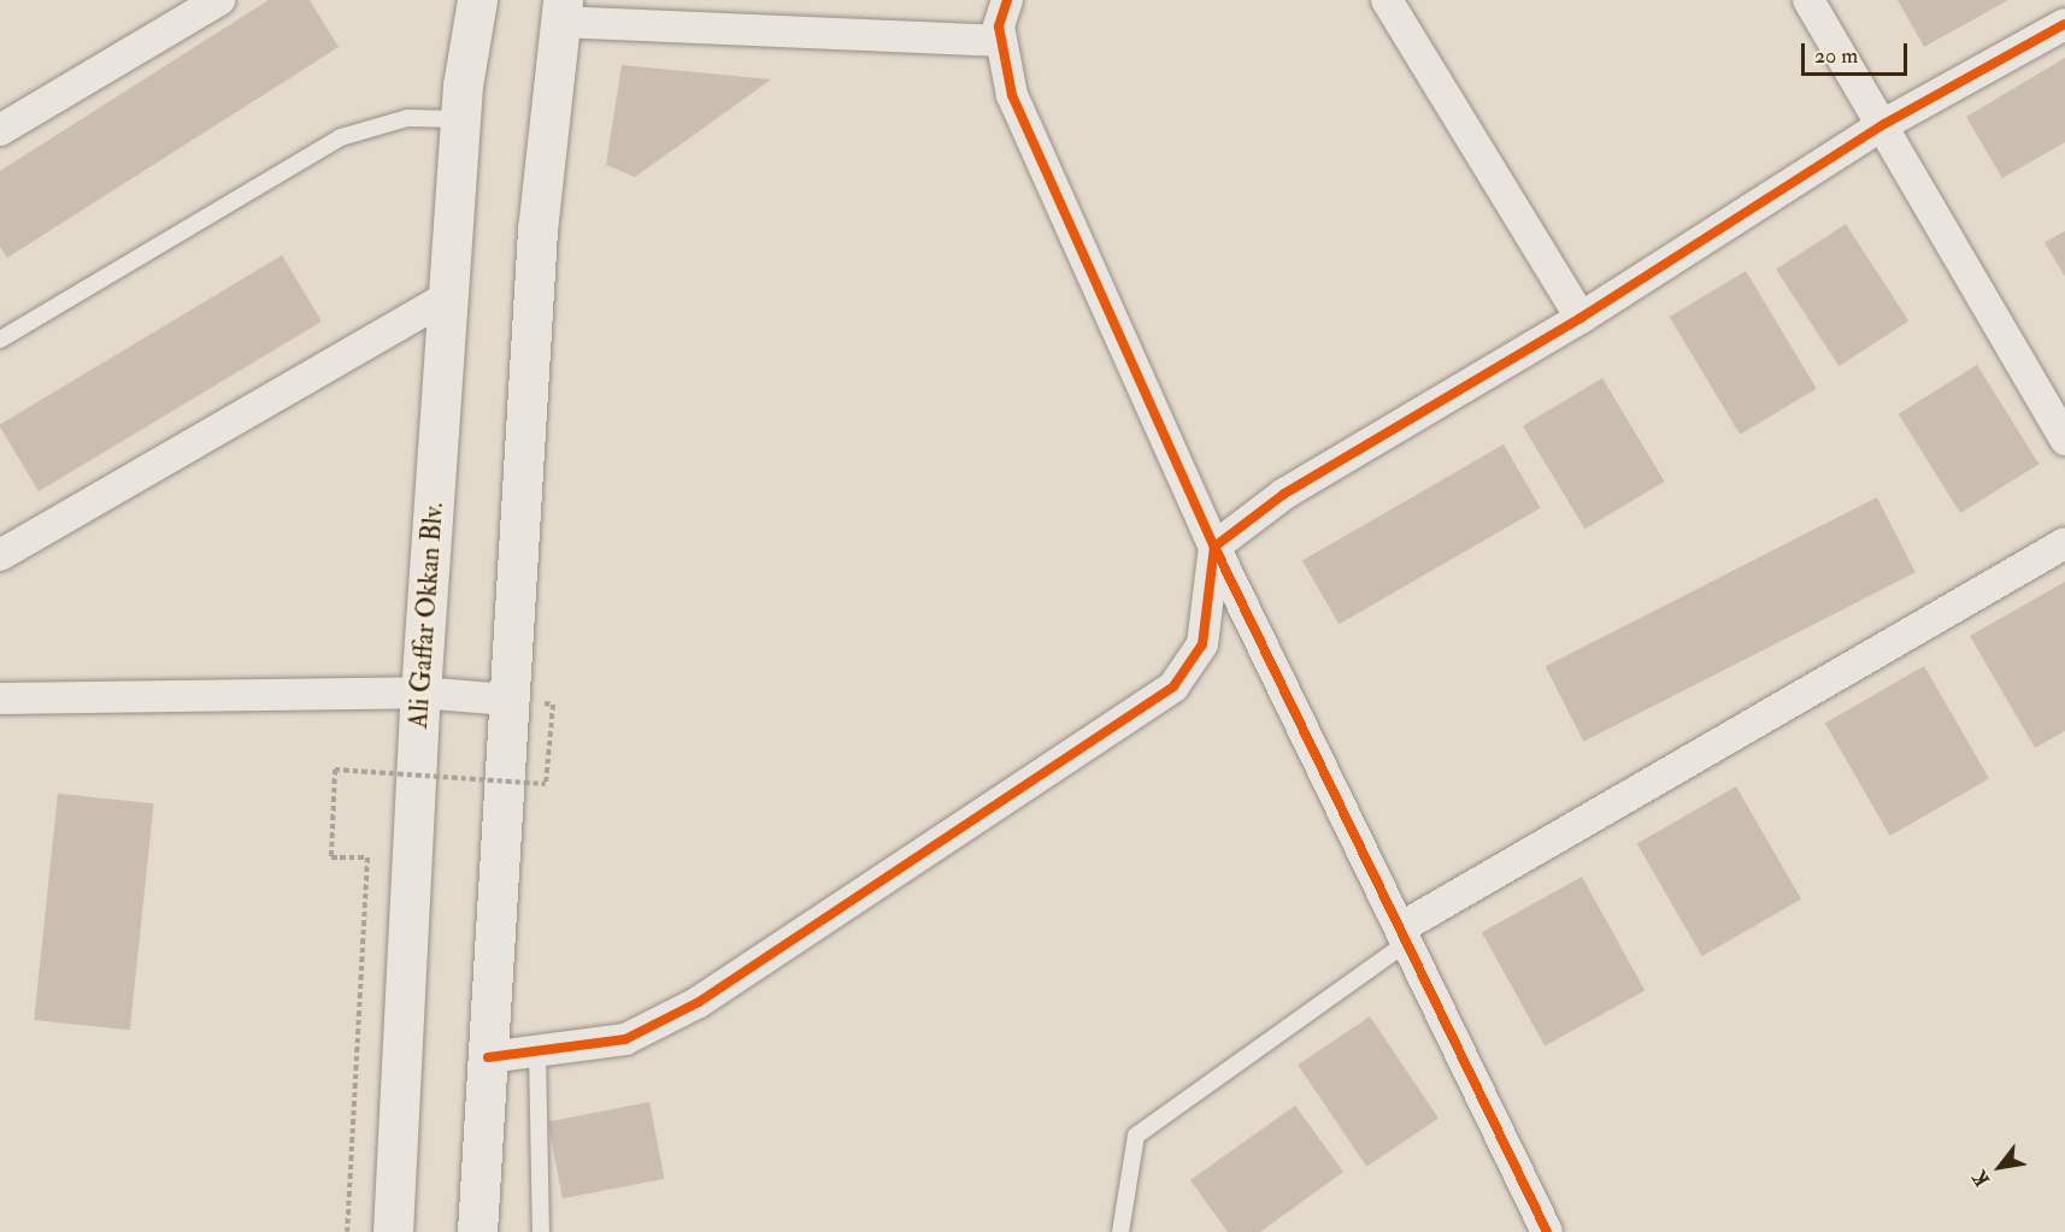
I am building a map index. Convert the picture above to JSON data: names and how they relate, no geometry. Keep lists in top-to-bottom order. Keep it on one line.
{"streets":{"main road":["Ali Gaffar Okkan Blv."]},"scale_bar":"20 m","north":"bottom left"}
